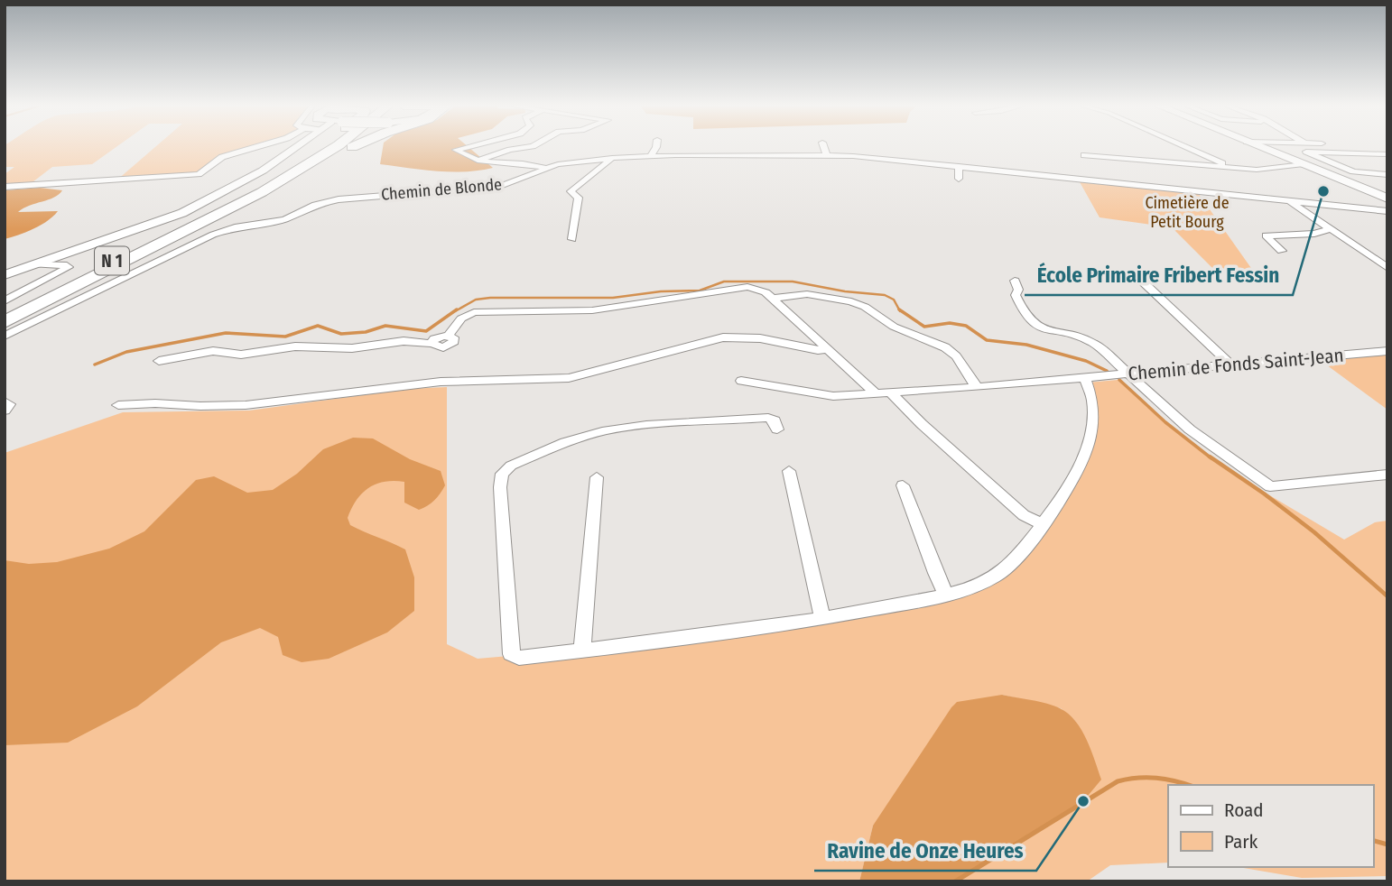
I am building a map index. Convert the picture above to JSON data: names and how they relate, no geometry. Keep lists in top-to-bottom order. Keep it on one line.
{"streets":{"highway":["N 1"],"street":["Chemin de Blonde","Chemin de Fonds Saint-Jean"]},"parks":["Cimetière de Petit Bourg"],"places":["École Primaire Fribert Fessin","Ravine de Onze Heures"],"legend":["Road","Park"]}
